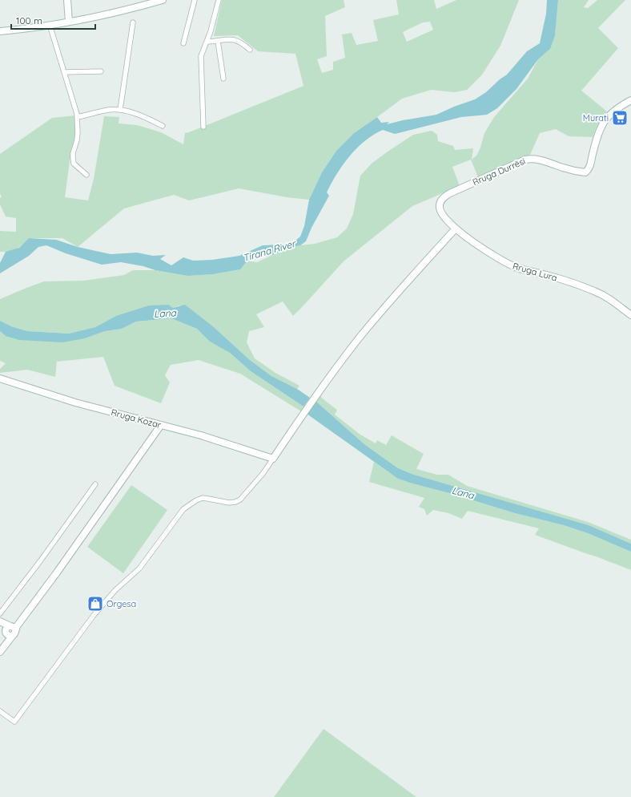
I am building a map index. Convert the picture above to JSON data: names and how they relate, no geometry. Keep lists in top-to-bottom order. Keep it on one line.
{"streets":{"street":["Rruga Durrësi","Rruga Lura","Rruga Kozar"]},"crossings":[["Rruga Durrësi","Rruga Lura"]],"water":["Tirana River","Lana"],"places":{"supermarket":["Murati"],"shop":["Orgesa"]},"scale_bar":"100 m"}
